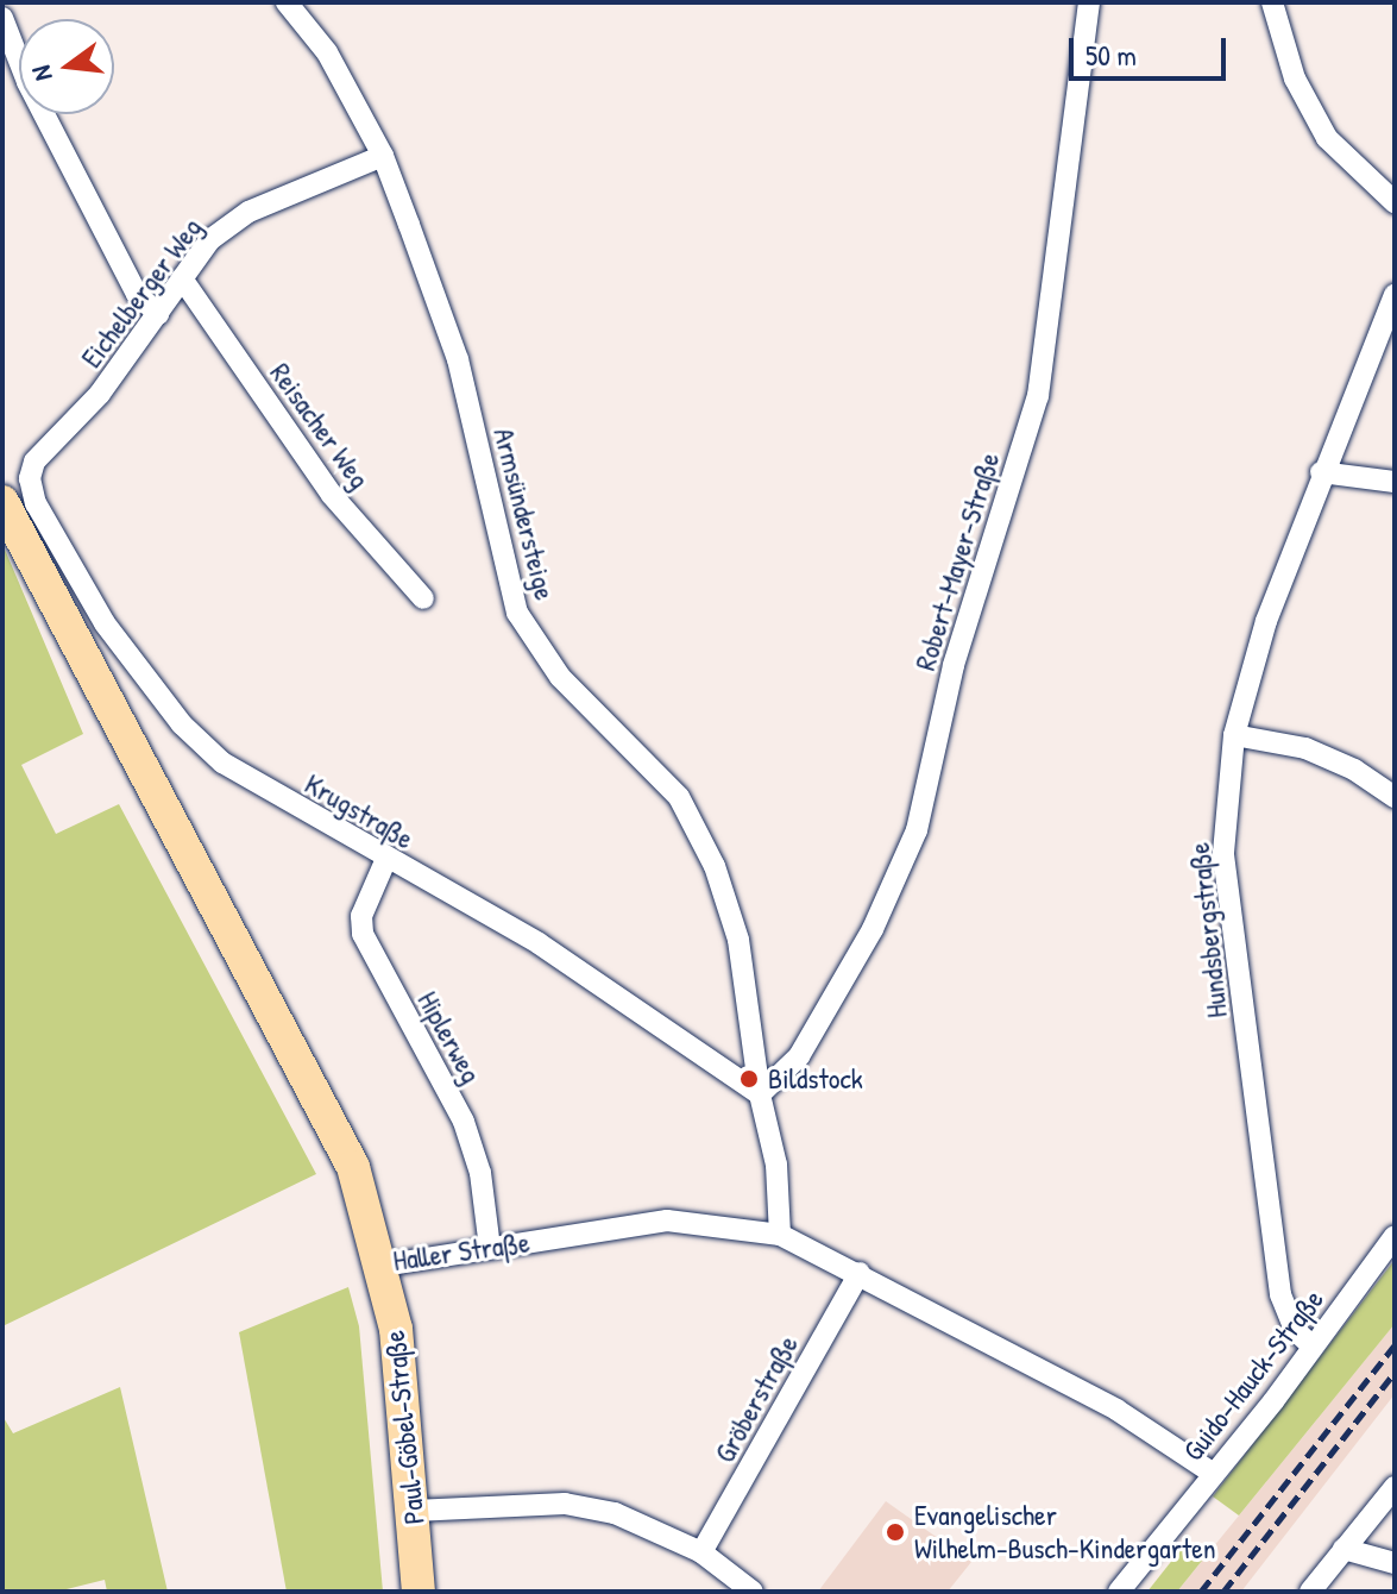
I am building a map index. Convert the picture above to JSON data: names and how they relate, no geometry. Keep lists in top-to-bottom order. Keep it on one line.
{"streets":{"main road":["Haller Straße","Paul-Göbel-Straße"],"street":["Eichelberger Weg","Reisacher Weg","Armsündersteige","Robert-Mayer-Straße","Krugstraße","Hundsbergstraße","Hiplerweg","Guido-Hauck-Straße","Gröberstraße"]},"crossings":[["Eichelberger Weg","Reisacher Weg"],["Eichelberger Weg","Armsündersteige"],["Eichelberger Weg","Krugstraße"],["Armsündersteige","Robert-Mayer-Straße"],["Armsündersteige","Krugstraße"],["Armsündersteige","Haller Straße"],["Robert-Mayer-Straße","Krugstraße"],["Krugstraße","Hiplerweg"],["Hundsbergstraße","Guido-Hauck-Straße"],["Hiplerweg","Haller Straße"],["Haller Straße","Guido-Hauck-Straße"],["Haller Straße","Gröberstraße"],["Haller Straße","Paul-Göbel-Straße"]],"places":["Bildstock","Evangelischer Wilhelm-Busch-Kindergarten"],"scale_bar":"50 m","north":"left"}
